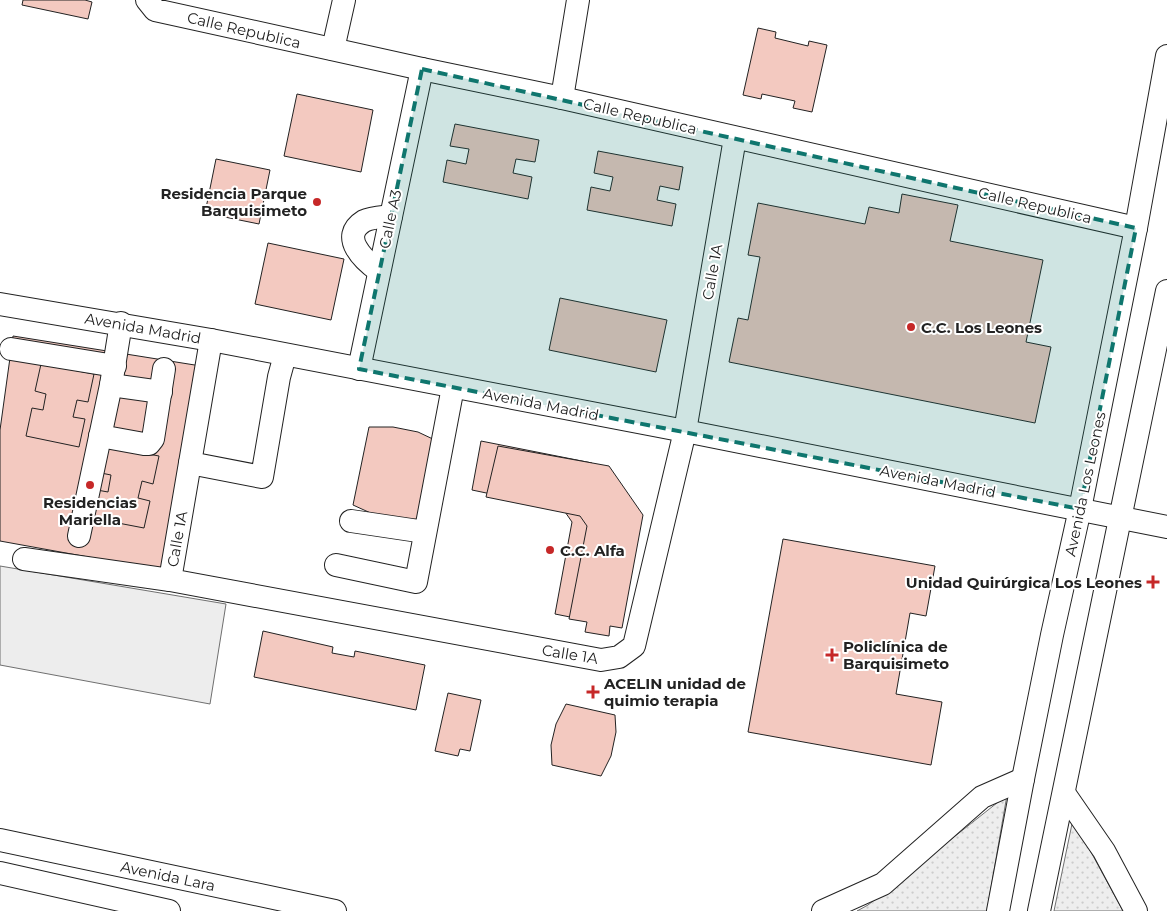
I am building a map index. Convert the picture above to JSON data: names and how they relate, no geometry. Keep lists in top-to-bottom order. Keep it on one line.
{"streets":{"street":["Calle Republica","Calle A3","Calle 1A","Avenida Madrid","Avenida Los Leones","Avenida Lara"]},"crossings":[["Calle Republica","Calle A3"],["Calle Republica","Calle 1A"],["Calle Republica","Avenida Los Leones"],["Calle A3","Avenida Madrid"],["Calle 1A","Avenida Madrid"],["Avenida Madrid","Avenida Los Leones"]],"places":{"other":["Residencia Parque Barquisimeto","C.C. Los Leones","Residencias Mariella","C.C. Alfa"],"health":["Unidad Quirúrgica Los Leones","Policlínica de Barquisimeto","ACELIN unidad de quimio terapia"]}}
